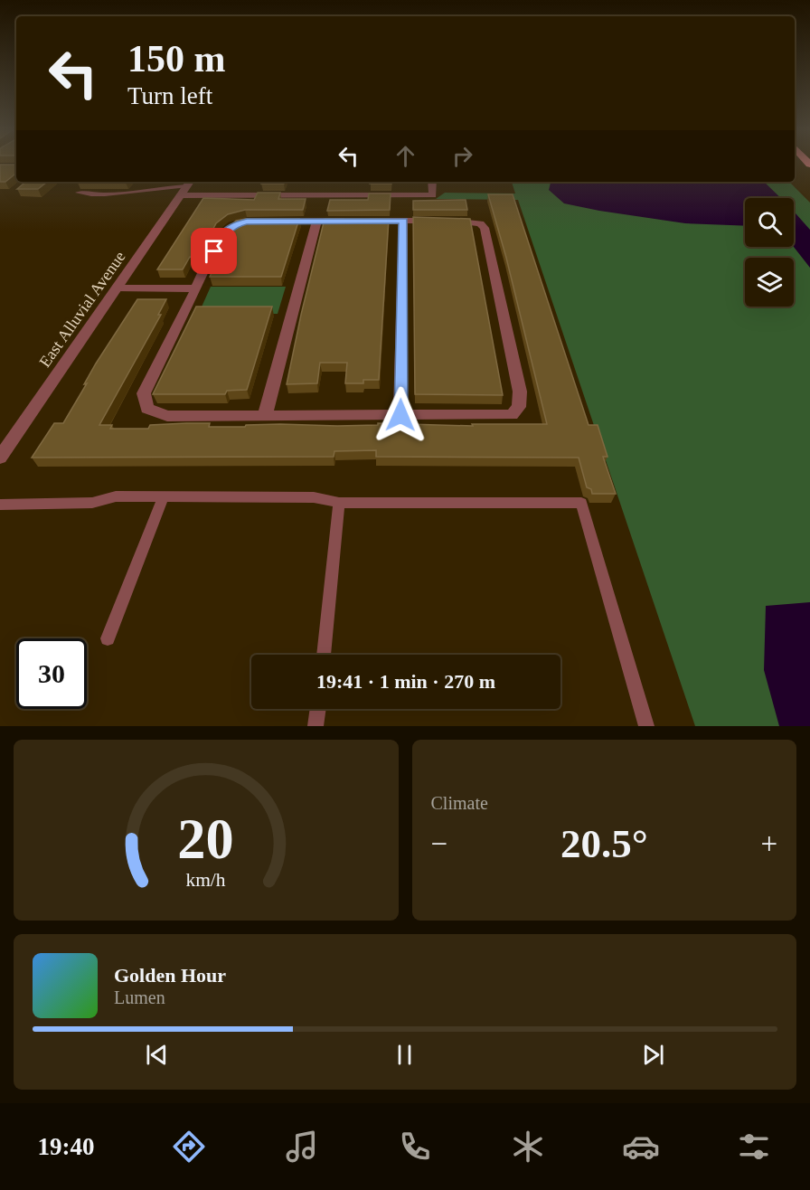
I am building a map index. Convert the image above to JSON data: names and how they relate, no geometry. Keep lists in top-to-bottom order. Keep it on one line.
{"streets":{"street":["East Alluvial Avenue"]},"page":{"turn":["150 m","Turn left"],"limit":"30","trip":"19:41 · 1 min · 270 m","tile":"Climate","heat":["−","20.5°","+"],"song":["Golden Hour","Lumen"],"tabs":"19:40","gauge":["20","km/h"]}}
